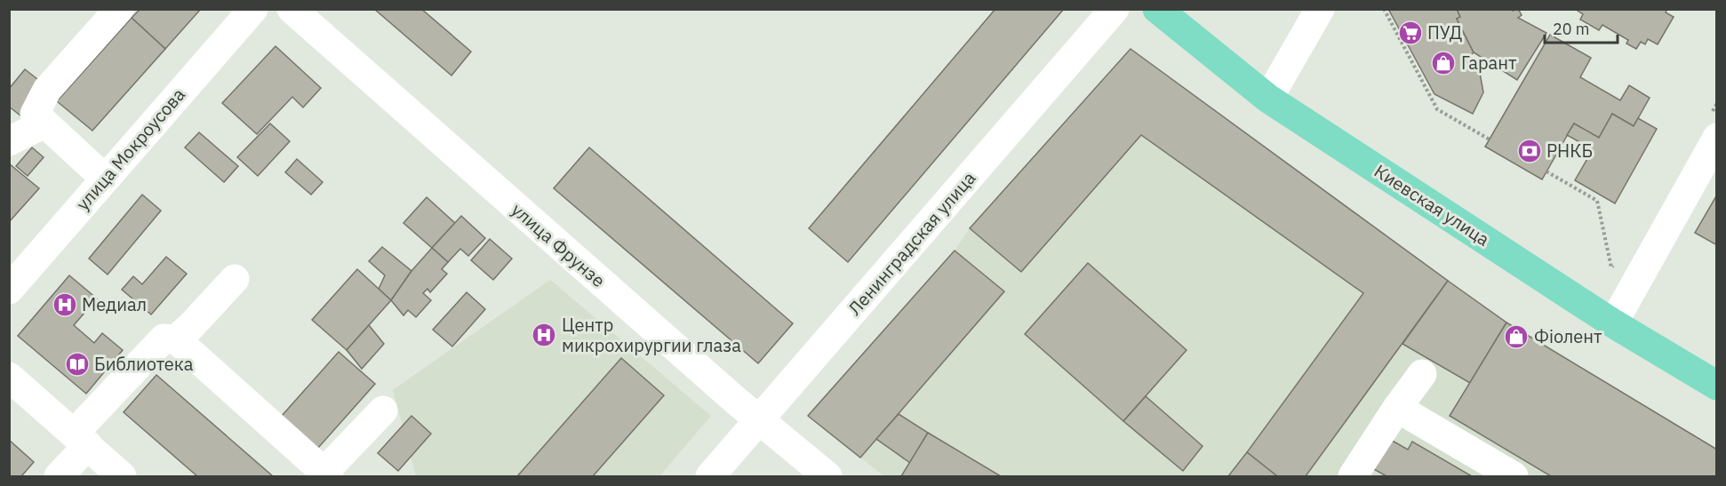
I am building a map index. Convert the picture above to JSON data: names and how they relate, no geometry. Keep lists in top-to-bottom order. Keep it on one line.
{"streets":{"main road":["Киевская улица"],"street":["улица Мокроусова","Ленинградская улица","улица Фрунзе"]},"crossings":[["Ленинградская улица","улица Фрунзе"]],"places":{"supermarket":["ПУД"],"shop":["Гарант","Фіолент"],"bank":["РНКБ"],"hospital":["Медиал","Центр микрохирургии глаза"],"library":["Библиотека"]},"scale_bar":"20 m"}
